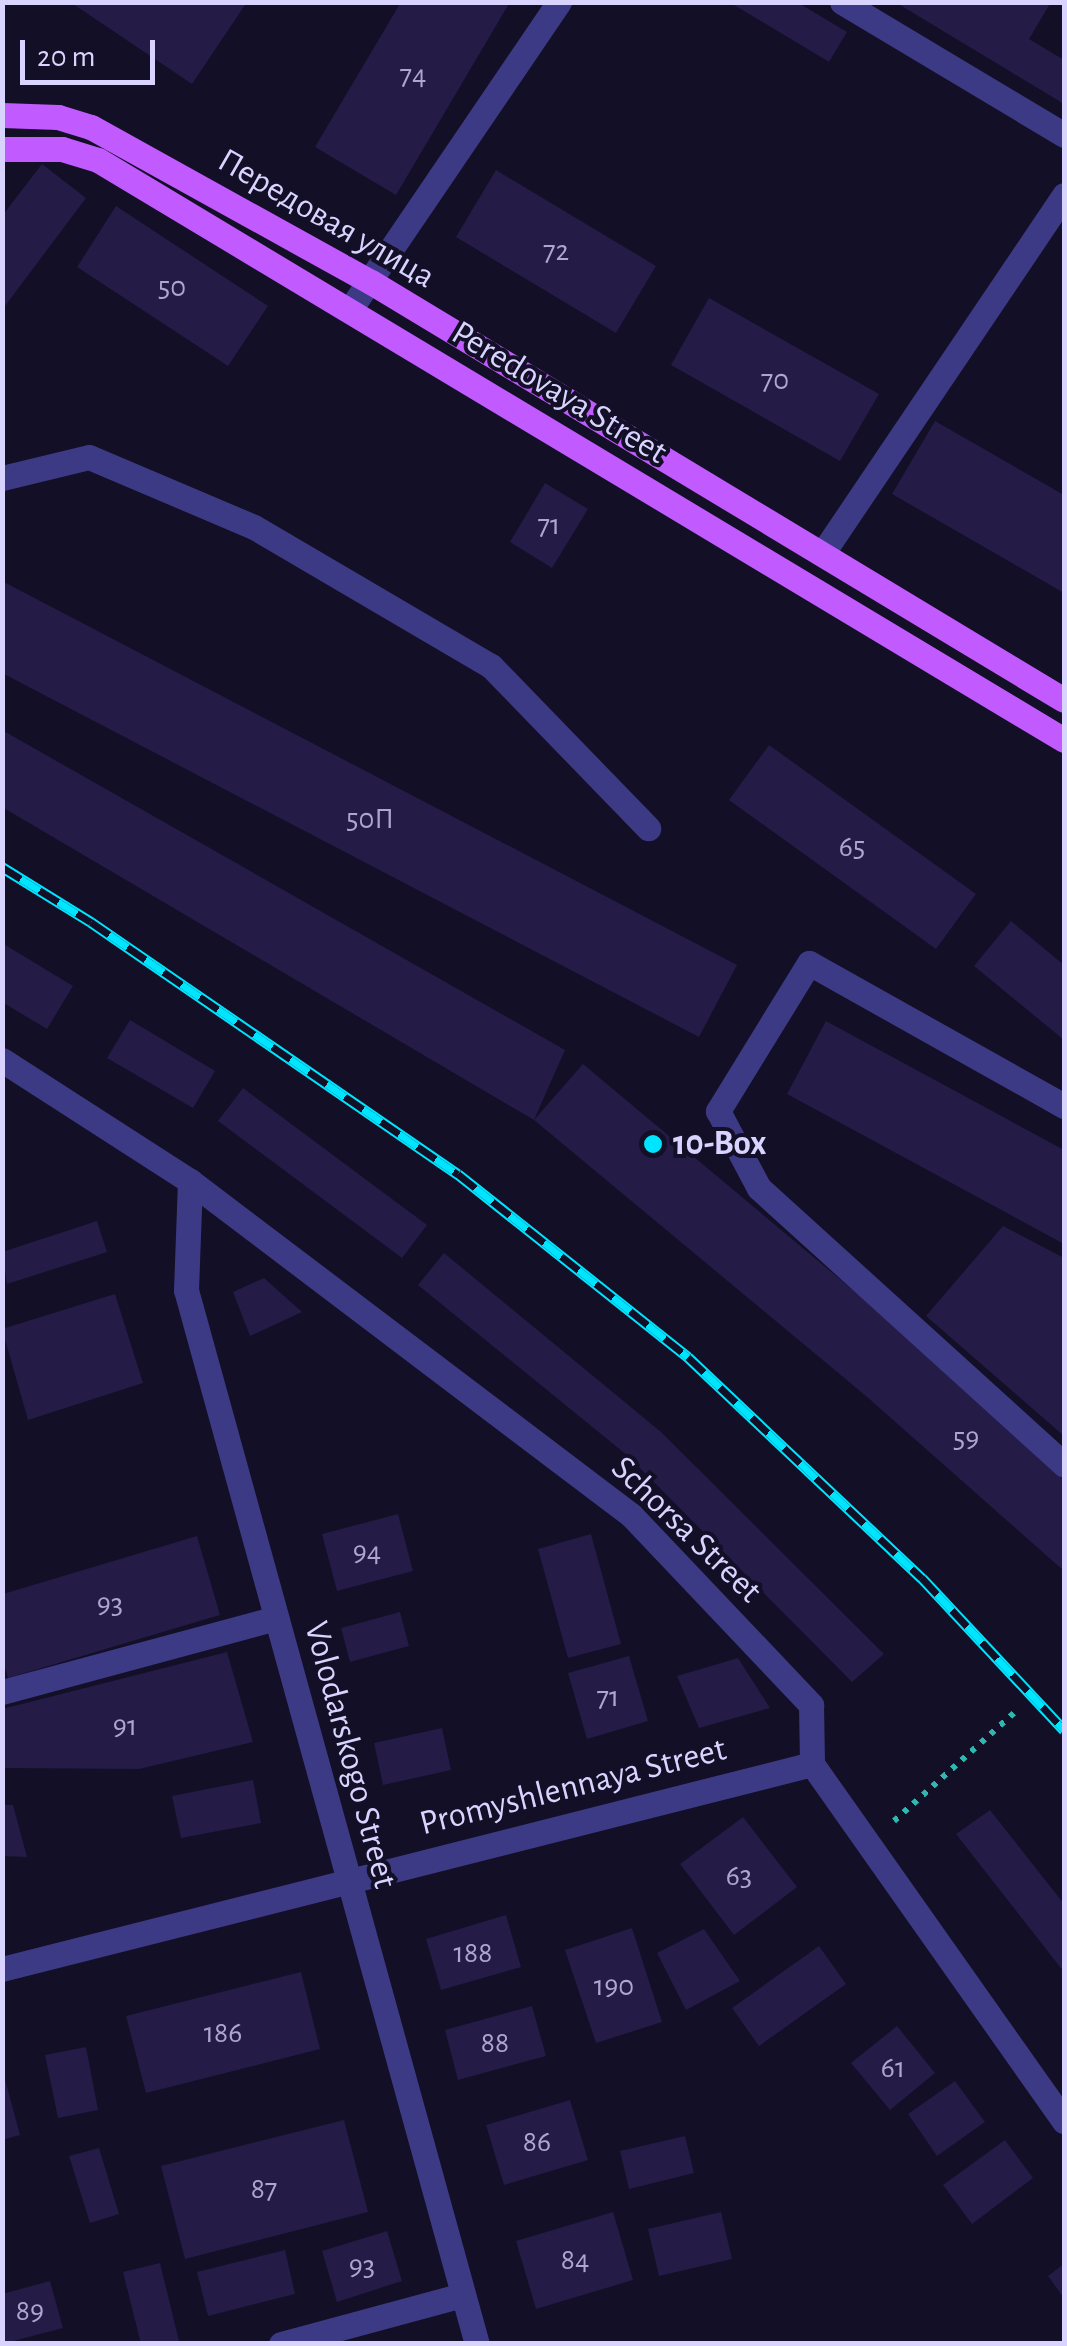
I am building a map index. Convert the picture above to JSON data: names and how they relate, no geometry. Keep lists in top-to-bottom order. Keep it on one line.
{"streets":{"main road":["Передовая улица","Peredovaya Street"],"street":["Schorsa Street","Volodarskogo Street","Promyshlennaya Street"]},"crossings":[["Schorsa Street","Volodarskogo Street"],["Schorsa Street","Promyshlennaya Street"],["Volodarskogo Street","Promyshlennaya Street"]],"places":["10-Box"],"house_numbers":["74","72","50","70","71","50П","65","59","94","93","71","91","63","188","190","186","88","61","86","87","84","93","89"],"scale_bar":"20 m"}
